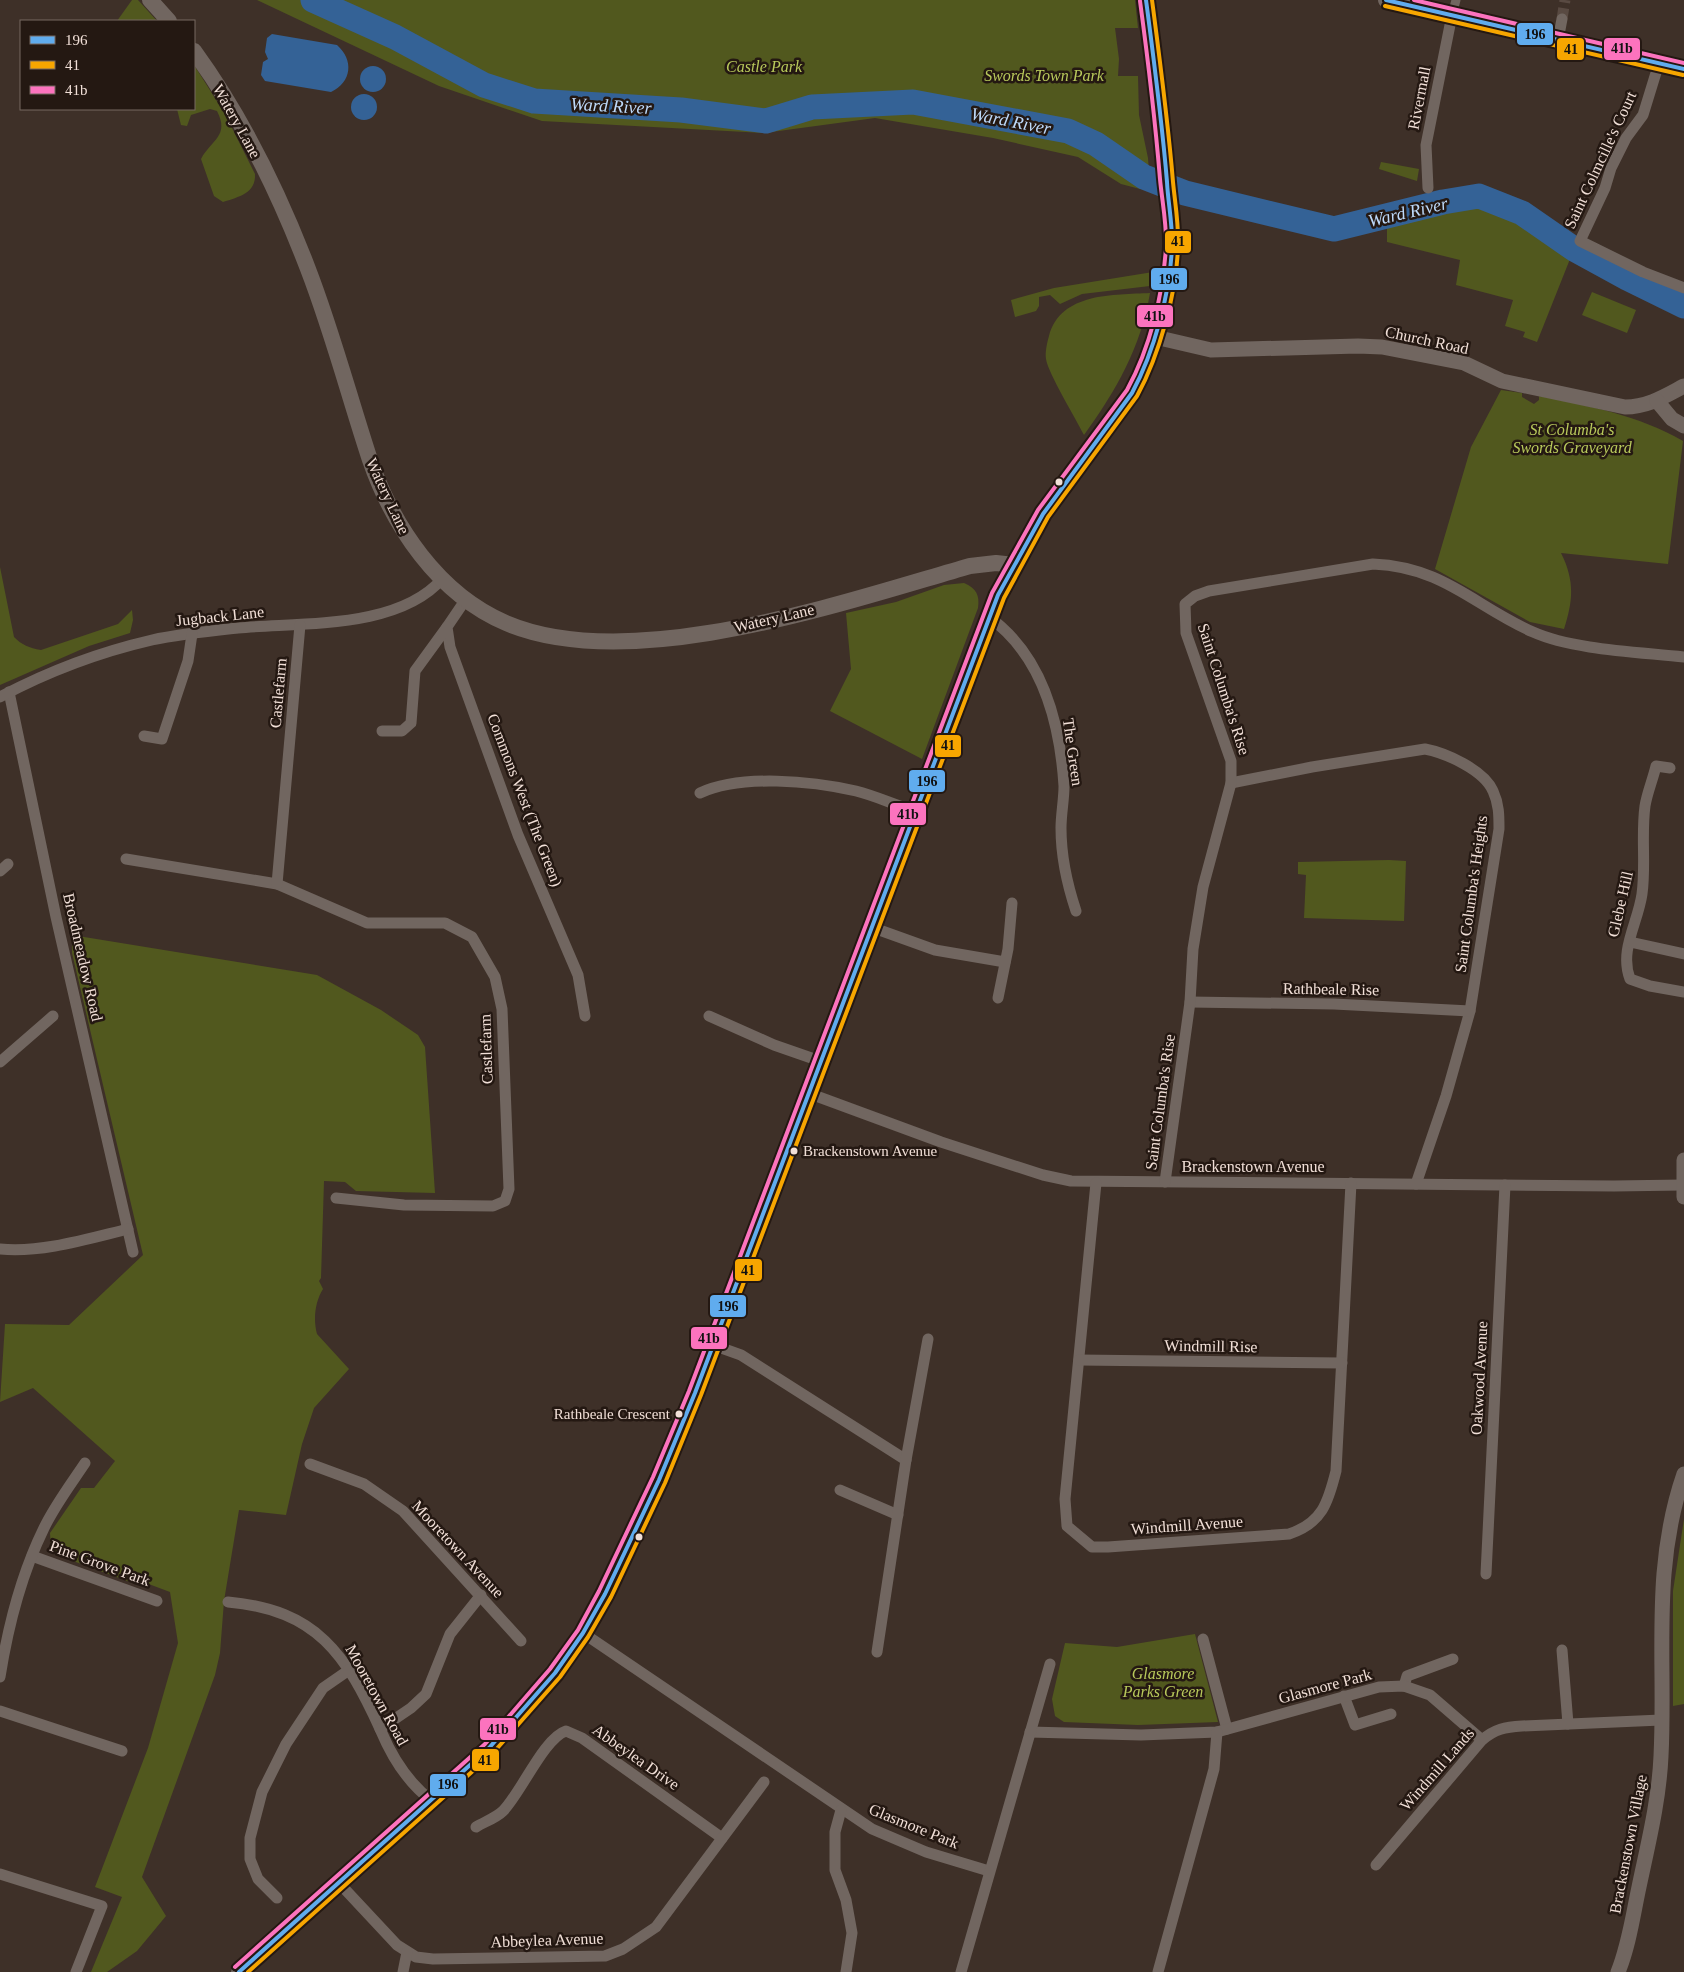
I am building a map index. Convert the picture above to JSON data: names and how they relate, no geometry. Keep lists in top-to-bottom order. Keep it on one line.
{"streets":{"main road":["Watery Lane"],"street":["Rivermall","Saint Colmcille's Court","Church Road","Jugback Lane","Saint Columba's Rise","Castlefarm","The Green","Commons West (The Green)","Saint Columba's Heights","Glebe Hill","Broadmeadow Road","Rathbeale Rise","Brackenstown Avenue","Windmill Rise","Oakwood Avenue","Windmill Avenue","Mooretown Avenue","Pine Grove Park","Glasmore Park","Mooretown Road","Abbeylea Drive","Windmill Lands","Brackenstown Village","Abbeylea Avenue"]},"crossings":[["Watery Lane","Jugback Lane"],["Jugback Lane","Castlefarm"],["Jugback Lane","Broadmeadow Road"],["Saint Columba's Rise","Saint Columba's Heights"],["Saint Columba's Rise","Rathbeale Rise"],["Saint Columba's Rise","Brackenstown Avenue"],["Saint Columba's Heights","Rathbeale Rise"],["Saint Columba's Heights","Brackenstown Avenue"],["Brackenstown Avenue","Oakwood Avenue"],["Brackenstown Avenue","Windmill Avenue"],["Windmill Rise","Windmill Avenue"],["Abbeylea Drive","Abbeylea Avenue"],["Windmill Lands","Brackenstown Village"]],"water":["Ward River"],"parks":["Castle Park","Swords Town Park","St Columba's Swords Graveyard","Glasmore Parks Green"],"places":["Brackenstown Avenue","Rathbeale Crescent"],"lines":["transit line 196","transit line 41","transit line 41b"],"legend":["196","41","41b"]}
